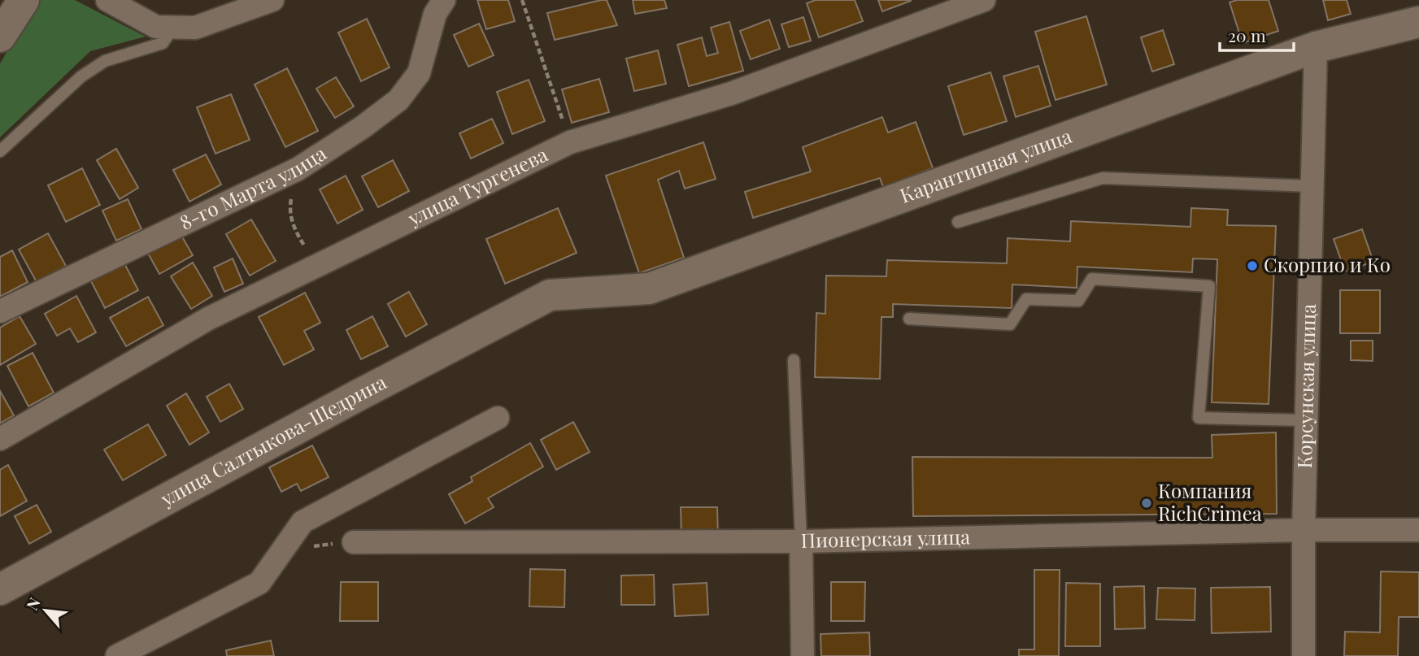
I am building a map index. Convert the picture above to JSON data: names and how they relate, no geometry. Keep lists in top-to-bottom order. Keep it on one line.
{"streets":{"main road":["Карантинная улица","улица Салтыкова-Щедрина"],"street":["улица Тургенева","8-го Марта улица","Корсунская улица","Пионерская улица"]},"crossings":[["Карантинная улица","Корсунская улица"],["Карантинная улица","улица Салтыкова-Щедрина"],["Корсунская улица","Пионерская улица"]],"places":["Скорпио и Ко","Компания RichCrimea"],"scale_bar":"20 m","north":"top left"}
